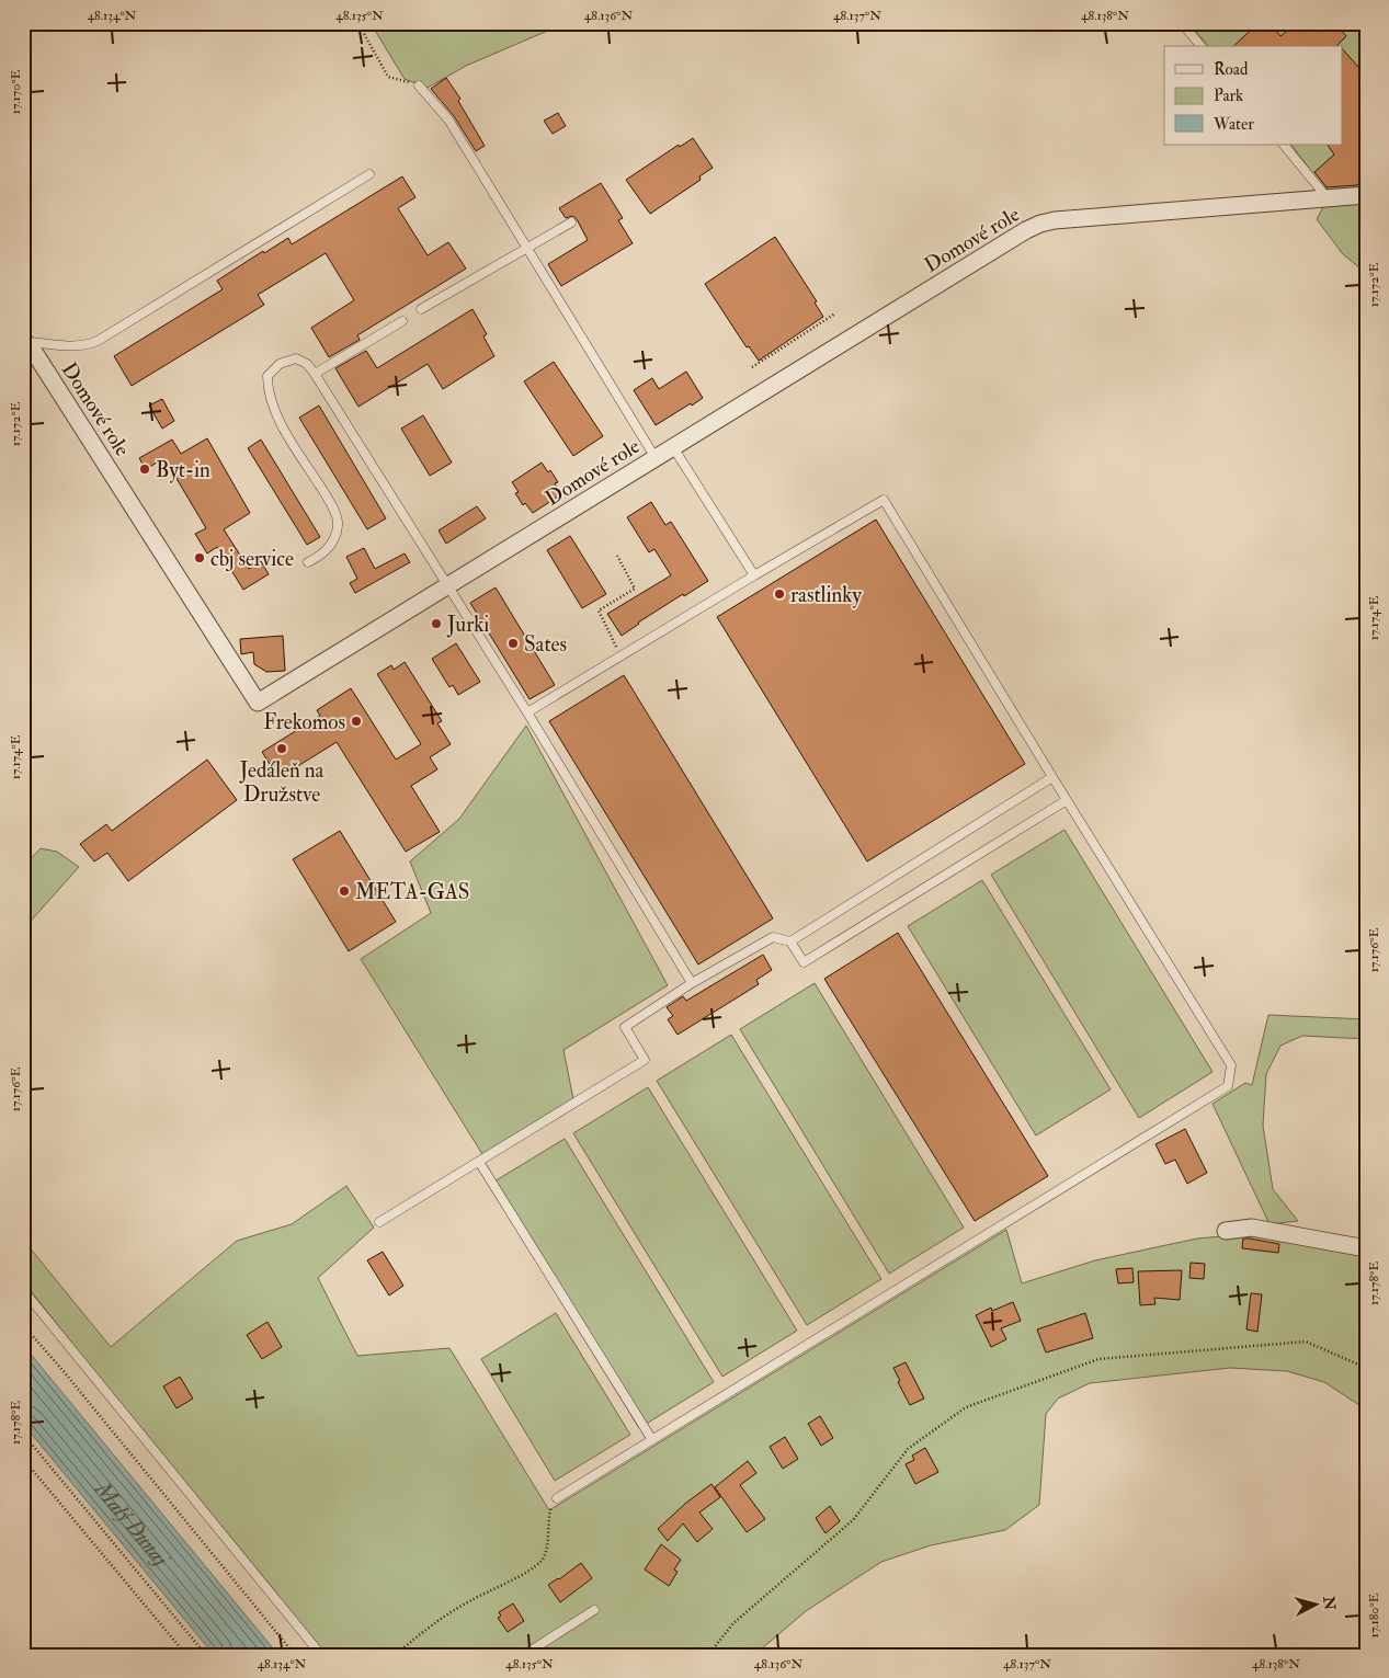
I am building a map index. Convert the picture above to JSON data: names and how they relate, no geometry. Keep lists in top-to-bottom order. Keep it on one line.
{"streets":{"street":["Domové role"]},"water":["Malý Dunaj"],"places":["Byt-in","cbj service","rastlinky","Jurki","Sates","Frekomos","Jedáleň na Družstve","META-GAS"],"legend":["Road","Park","Water"],"north":"right","coordinates":["48.134°N","48.135°N","48.136°N","48.137°N","48.138°N","17.170°E","17.172°E","17.174°E","17.176°E","17.178°E","17.180°E"]}
